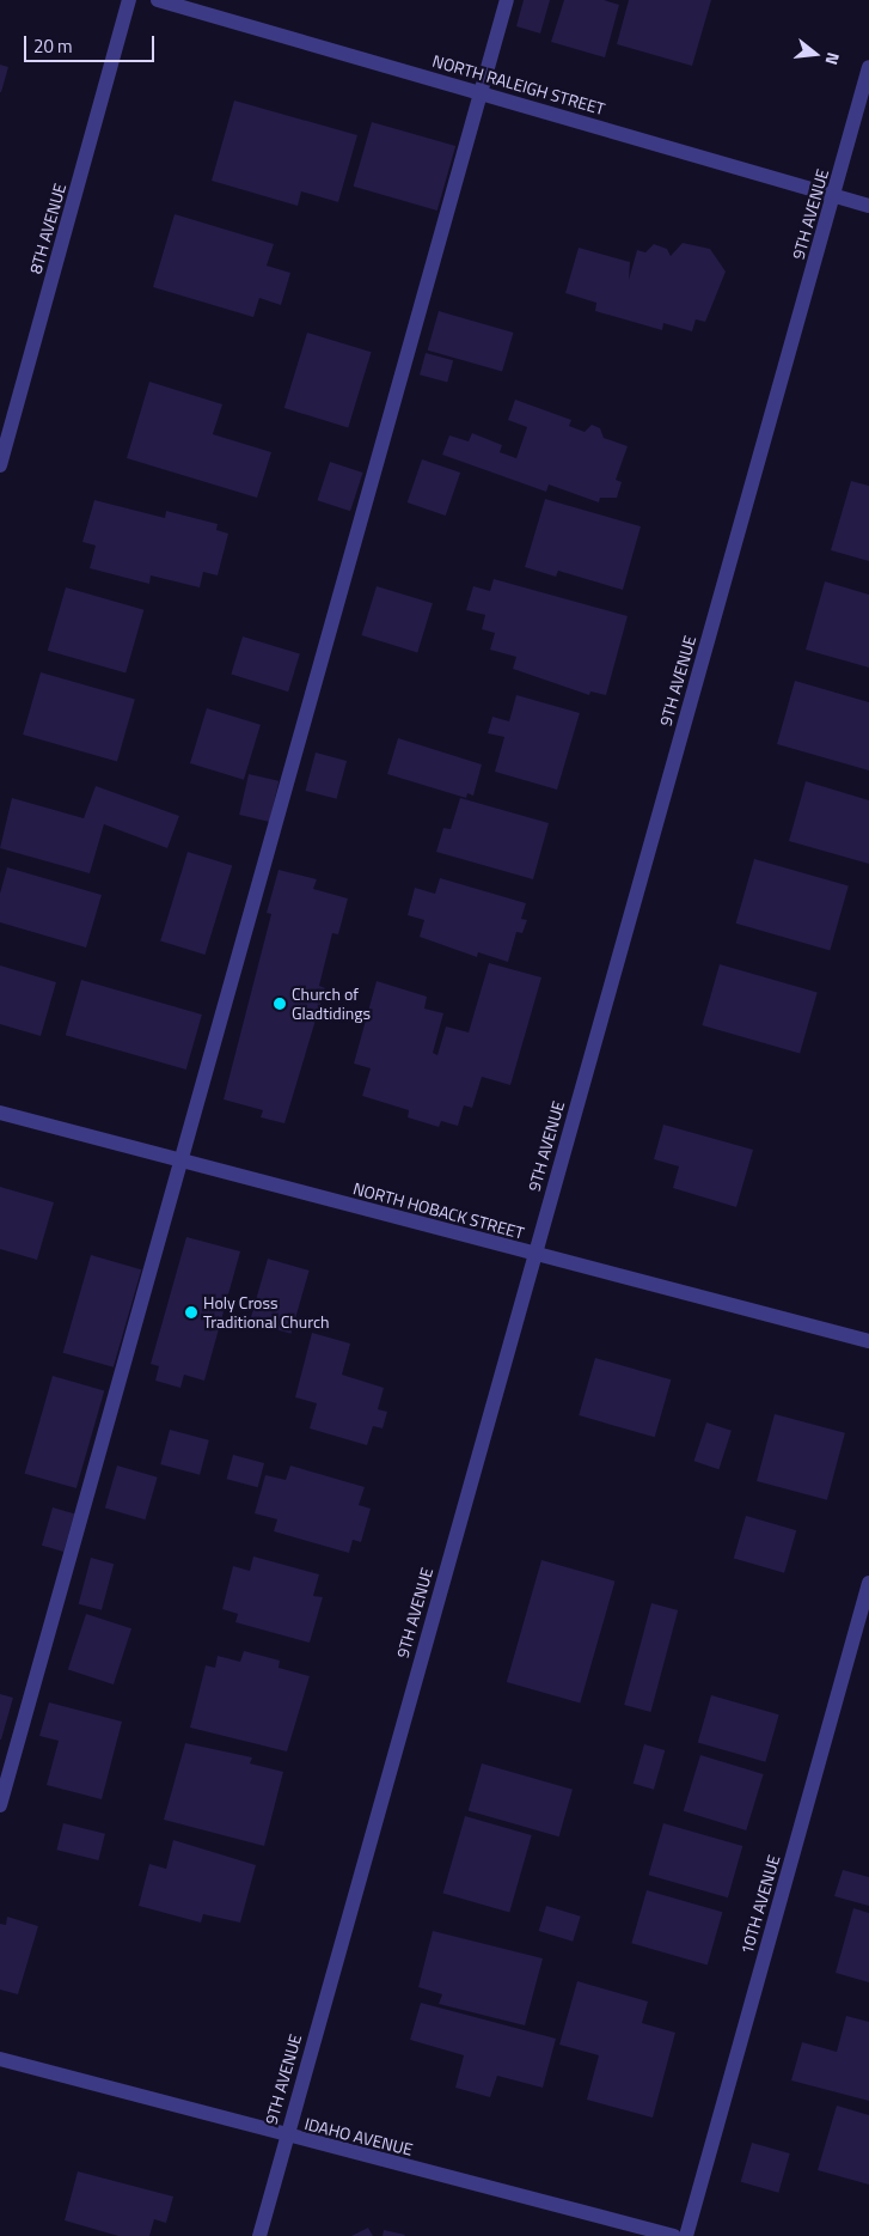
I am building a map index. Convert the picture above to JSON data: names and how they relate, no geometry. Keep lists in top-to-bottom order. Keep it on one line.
{"streets":{"street":["NORTH RALEIGH STREET","9TH AVENUE","8TH AVENUE","NORTH HOBACK STREET","10TH AVENUE","IDAHO AVENUE"]},"crossings":[["NORTH RALEIGH STREET","9TH AVENUE"],["9TH AVENUE","NORTH HOBACK STREET"],["9TH AVENUE","IDAHO AVENUE"]],"places":["Church of Gladtidings","Holy Cross Traditional Church"],"scale_bar":"20 m","north":"right"}
